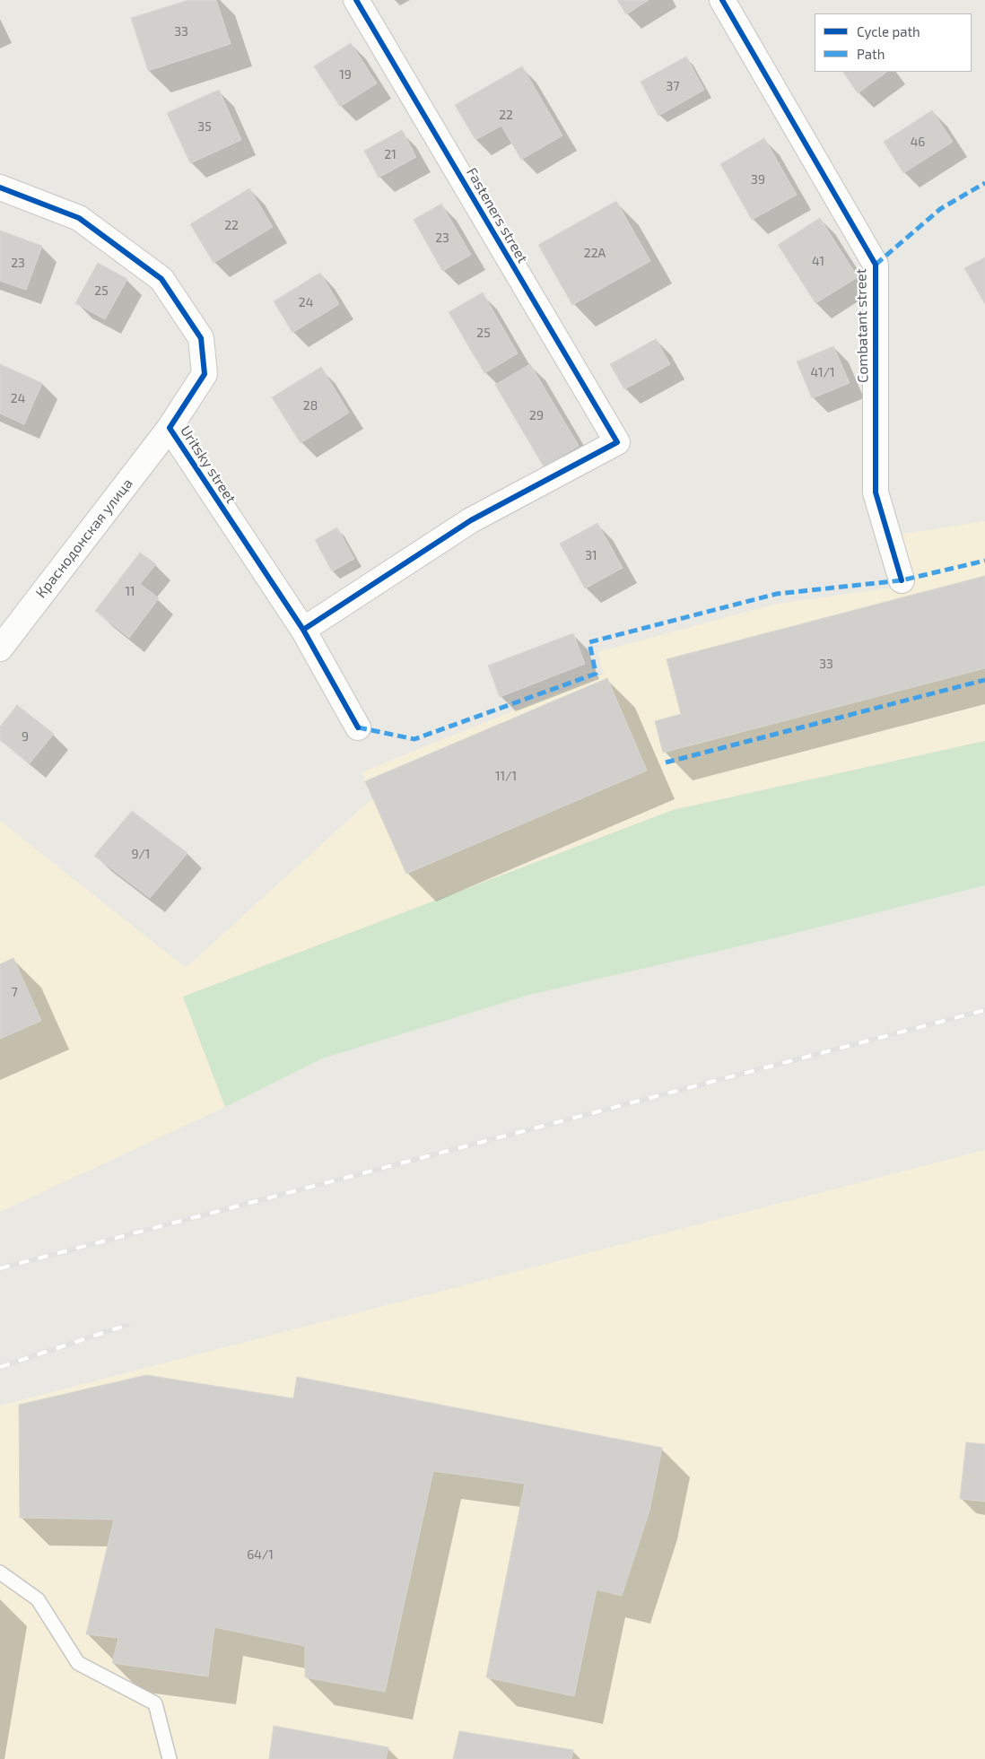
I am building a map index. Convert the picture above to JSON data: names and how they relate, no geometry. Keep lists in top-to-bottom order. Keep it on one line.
{"streets":{"street":["Fasteners street","Combatant street","Uritsky street","Краснодонская улица"]},"crossings":[["Fasteners street","Uritsky street"],["Uritsky street","Краснодонская улица"]],"house_numbers":["33","19","37","22","35","46","21","39","22","23","22А","41","23","25","24","25","41/1","24","28","29","31","11","33","9","11/1","9/1","7","64/1"],"legend":["Cycle path","Path"]}
